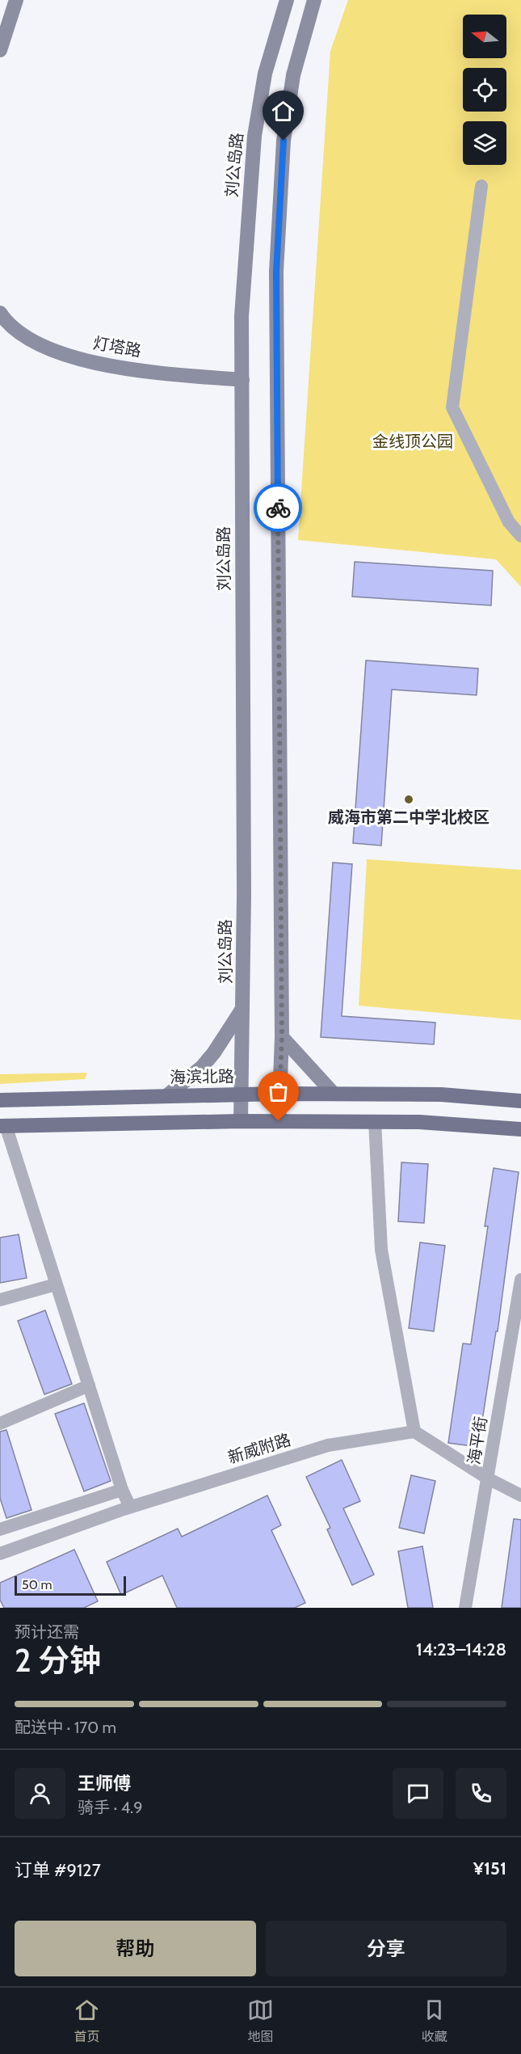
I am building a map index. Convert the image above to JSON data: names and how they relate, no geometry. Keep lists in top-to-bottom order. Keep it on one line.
{"streets":{"main road":["刘公岛路","灯塔路","海滨北路"],"street":["海平街","新威附路"]},"crossings":[["刘公岛路","灯塔路"],["刘公岛路","海滨北路"]],"parks":["金线顶公园"],"places":["威海市第二中学北校区"],"scale_bar":"50 m","north":"left","page":{"scale":"50 m","heading":["2 分钟","预计还需","14:23–14:28"],"panel":["王师傅","骑手 · 4.9","订单 #9127","¥151"],"bar":"配送中 · 170 m","buttons":["帮助","分享"],"tabs":["首页","地图","收藏"]}}
